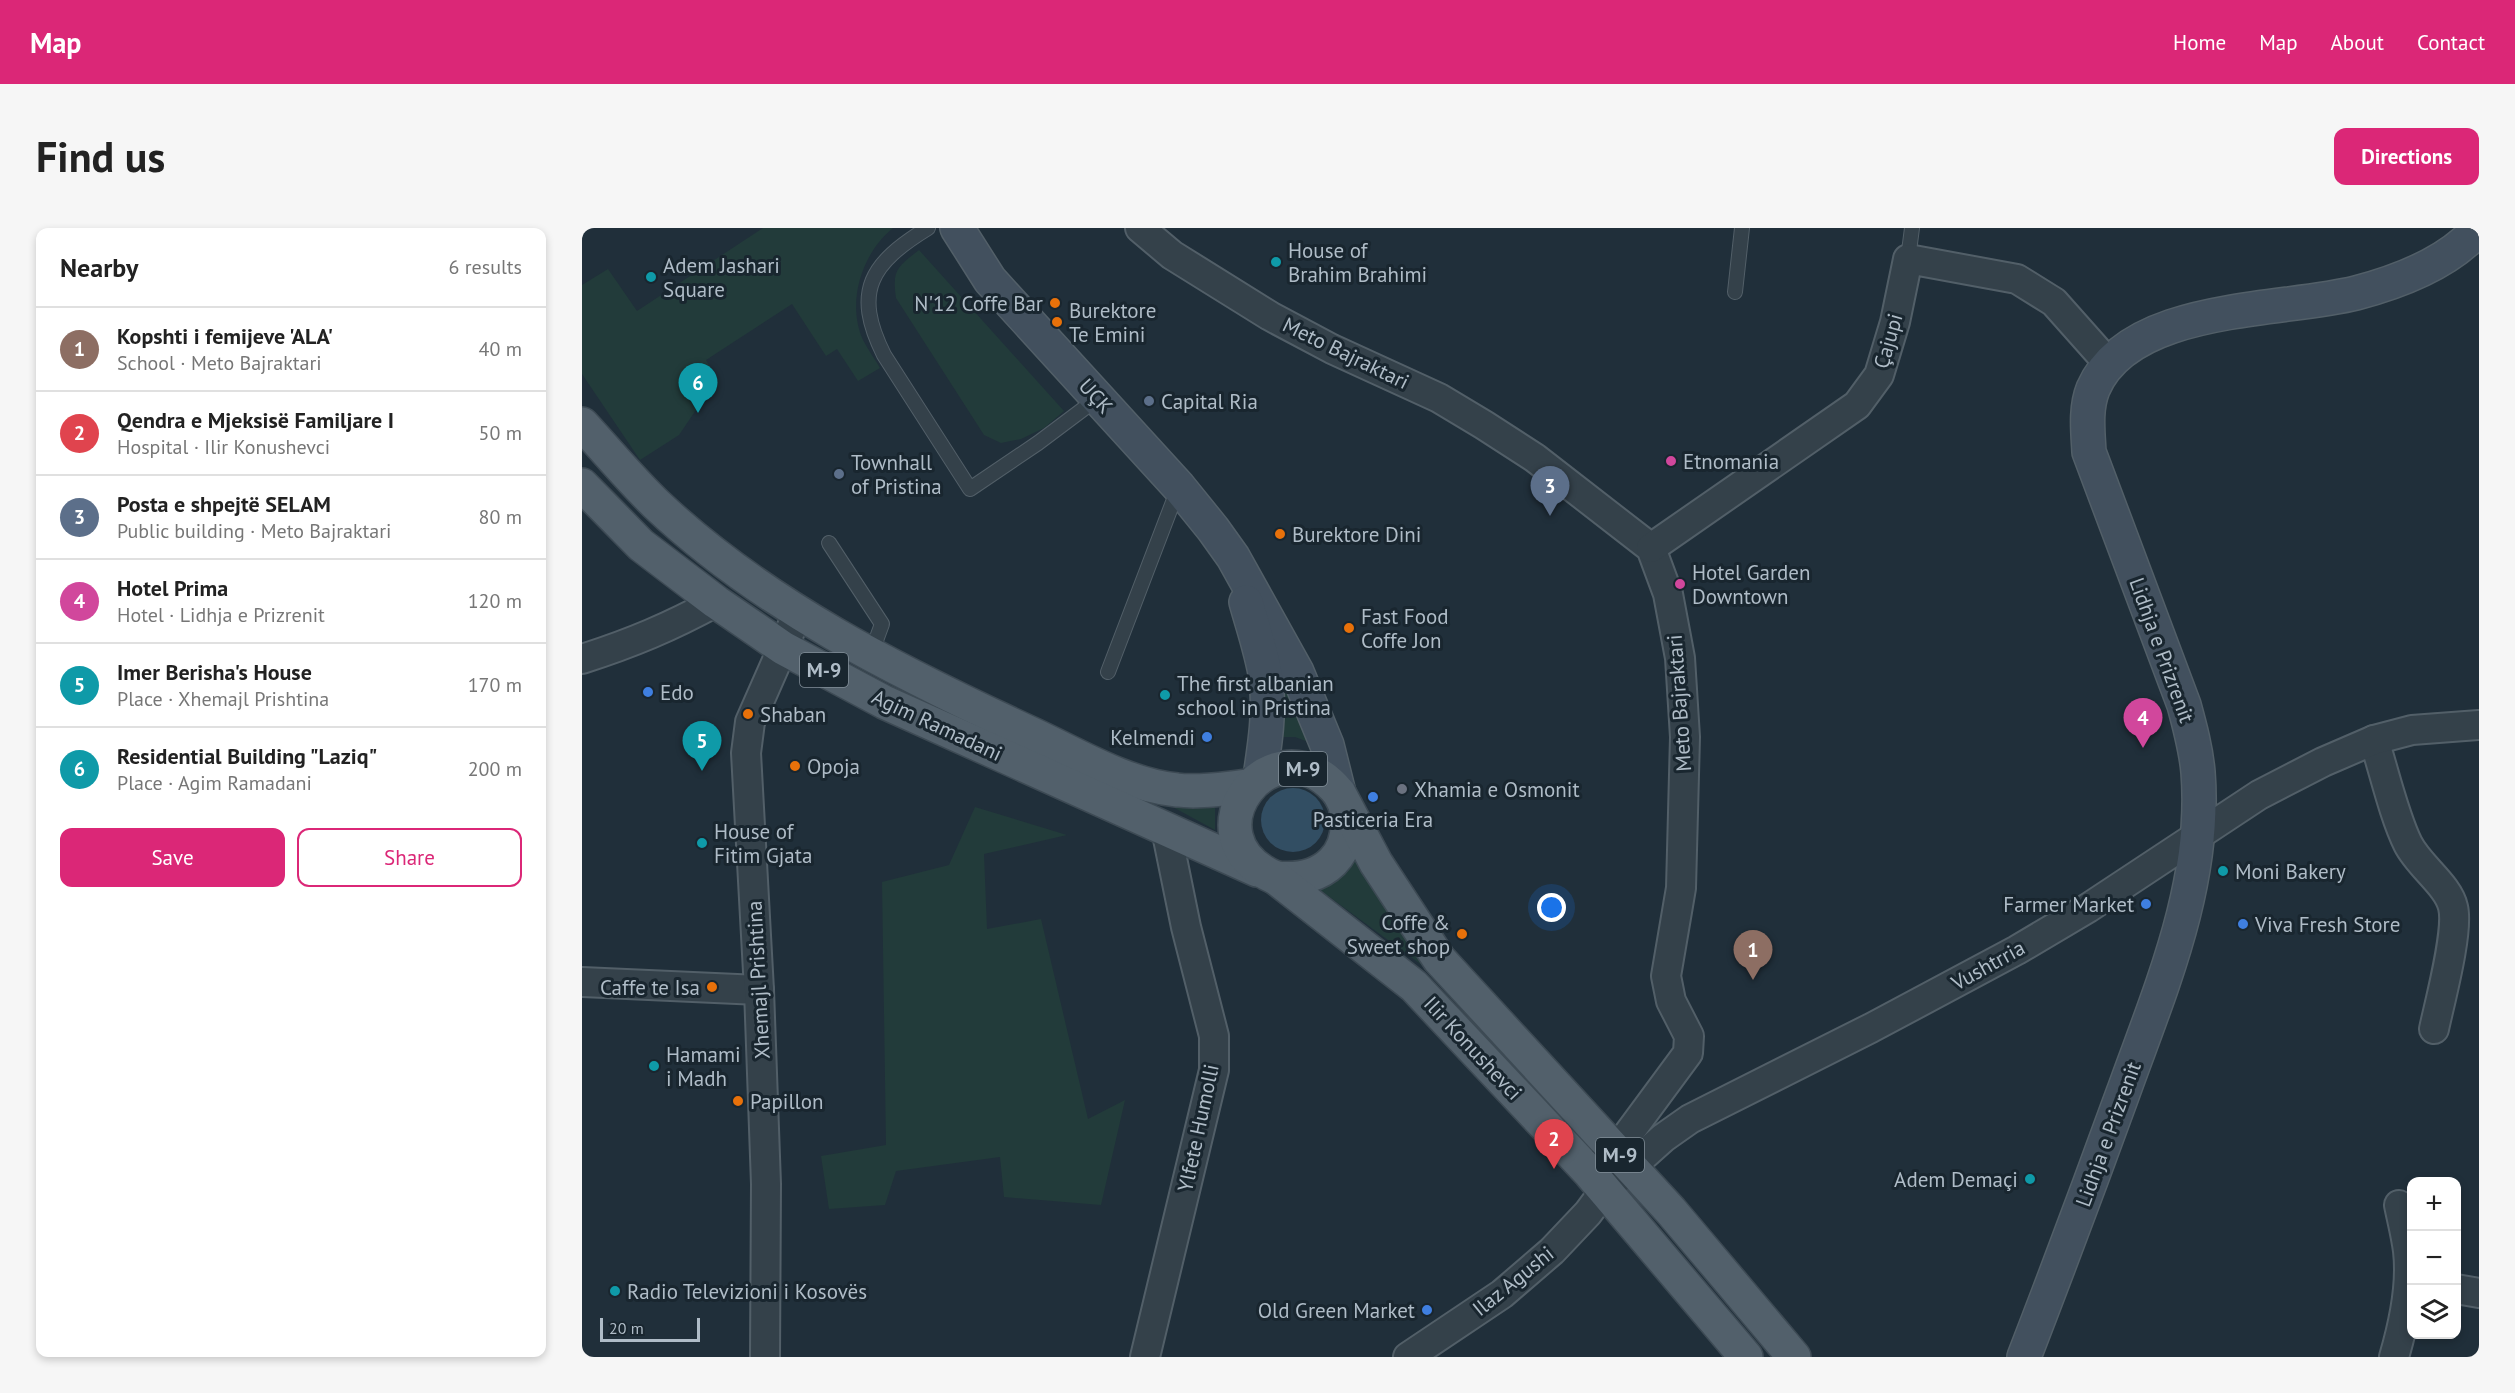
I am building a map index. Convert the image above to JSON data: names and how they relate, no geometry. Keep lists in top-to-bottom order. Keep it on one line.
{"streets":{"main road":["UÇK","M-9","Agim Ramadani","Ilir Konushevci"],"street":["Çajupi","Meto Bajraktari","Lidhja e Prizrenit","Vushtrria","Xhemajl Prishtina","Ylfete Humolli","Ilaz Agushi"]},"crossings":[["Çajupi","Meto Bajraktari"],["Meto Bajraktari","Vushtrria"],["Meto Bajraktari","Ilir Konushevci"],["Meto Bajraktari","Ilaz Agushi"],["UÇK","Agim Ramadani"],["UÇK","Ilir Konushevci"],["Lidhja e Prizrenit","Vushtrria"],["Agim Ramadani","Xhemajl Prishtina"],["Agim Ramadani","Ilir Konushevci"],["Agim Ramadani","Ylfete Humolli"],["Vushtrria","Ilir Konushevci"],["Ilir Konushevci","Ilaz Agushi"]],"places":["House of Brahim Brahimi","Adem Jashari Square","N'12 Coffe Bar","Burektore Te Emini","Capital Ria","Etnomania","Townhall of Pristina","Burektore Dini","Hotel Garden Downtown","Fast Food Coffe Jon","Edo","The first albanian school in Pristina","Shaban","Kelmendi","Opoja","Xhamia e Osmonit","Pasticeria Era","House of Fitim Gjata","Moni Bakery","Farmer Market","Viva Fresh Store","Coffe & Sweet shop","Caffe te Isa","Hamami i Madh","Papillon","Adem Demaçi","Radio Televizioni i Kosovës","Old Green Market"],"scale_bar":"20 m","page":{"header":"Map","nav":["Home","Map","About","Contact"],"buttons":["Directions",["Save","Share"]],"title":"Find us","heading":["Nearby","6 results"],"list":[{"mark":"1","name":"Kopshti i femijeve 'ALA'","note":"School · Meto Bajraktari","value":"40 m"},{"mark":"2","name":"Qendra e Mjeksisë Familjare I","note":"Hospital · Ilir Konushevci","value":"50 m"},{"mark":"3","name":"Posta e shpejtë SELAM","note":"Public building · Meto Bajraktari","value":"80 m"},{"mark":"4","name":"Hotel Prima","note":"Hotel · Lidhja e Prizrenit","value":"120 m"},{"mark":"5","name":"Imer Berisha's House","note":"Place · Xhemajl Prishtina","value":"170 m"},{"mark":"6","name":"Residential Building \"Laziq\"","note":"Place · Agim Ramadani","value":"200 m"}],"pins":["6","3","4","5","1","2"],"map_buttons":["+","−"],"scale":"20 m"}}
